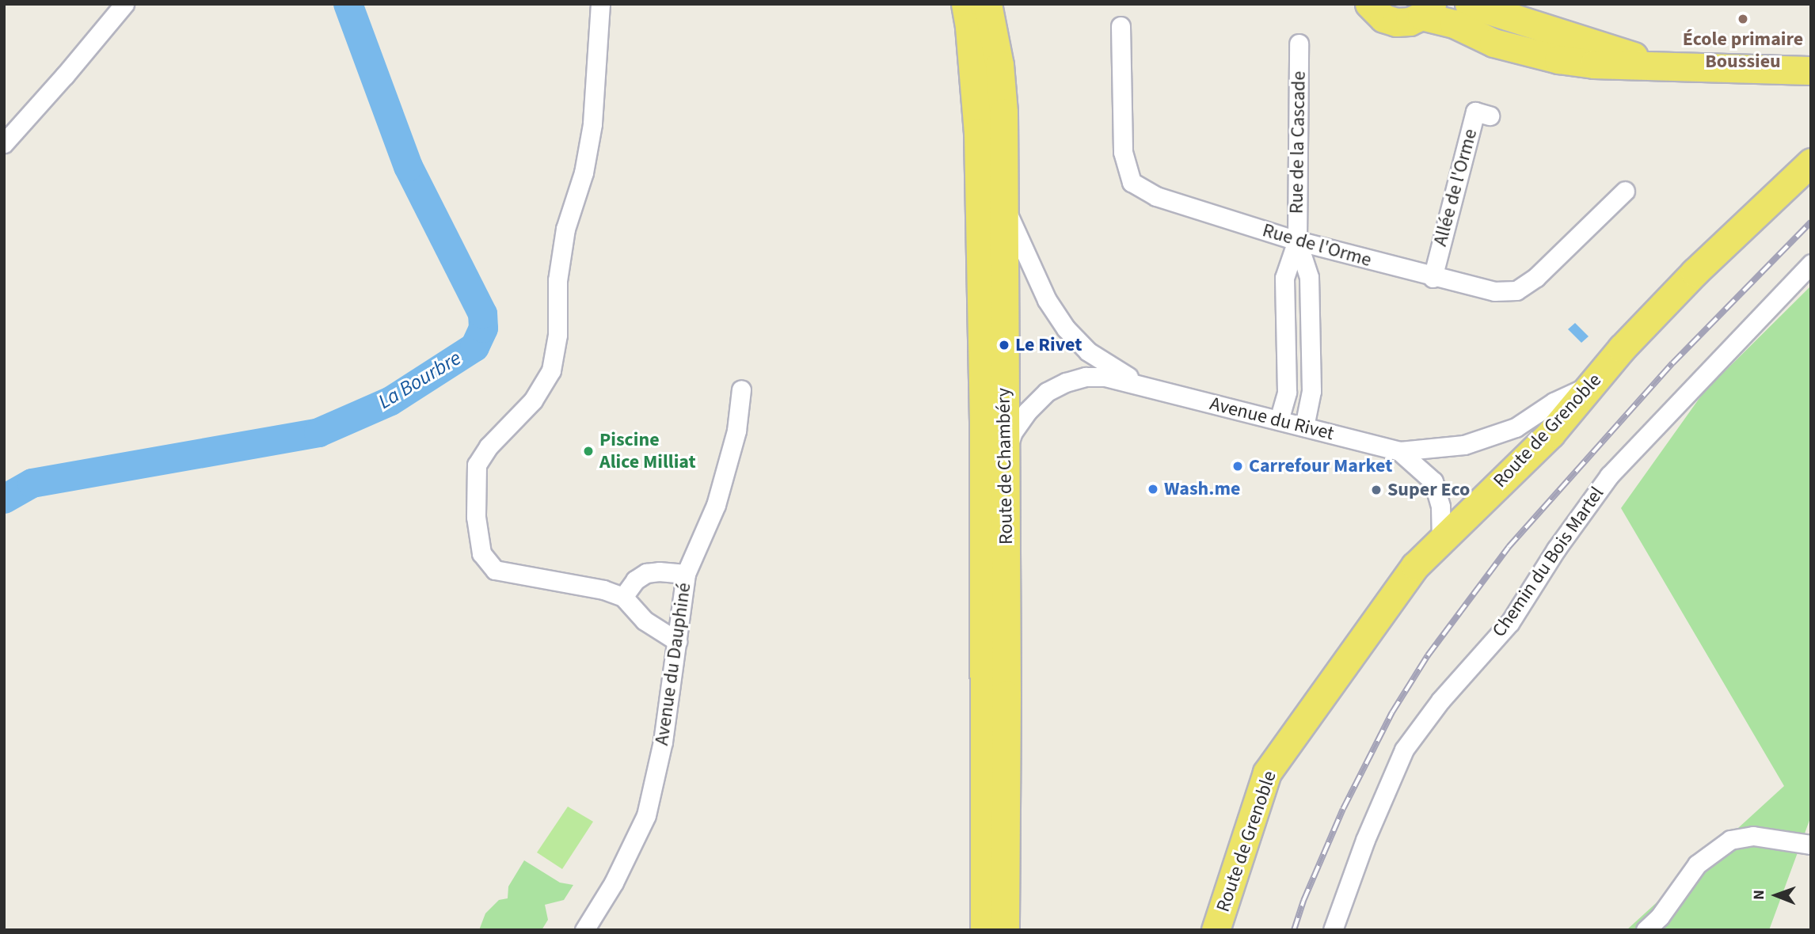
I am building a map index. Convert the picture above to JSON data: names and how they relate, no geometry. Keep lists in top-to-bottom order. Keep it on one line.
{"streets":{"main road":["Route de Grenoble","Route de Chambéry"],"street":["Rue de la Cascade","Allée de l'Orme","Rue de l'Orme","Avenue du Rivet","Chemin du Bois Martel","Avenue du Dauphiné"]},"crossings":[["Rue de la Cascade","Rue de l'Orme"],["Rue de la Cascade","Avenue du Rivet"],["Allée de l'Orme","Rue de l'Orme"],["Avenue du Rivet","Route de Grenoble"],["Avenue du Rivet","Route de Chambéry"]],"water":["La Bourbre"],"places":["École primaire Boussieu","Le Rivet","Piscine Alice Milliat","Carrefour Market","Wash.me","Super Eco"],"north":"left"}
